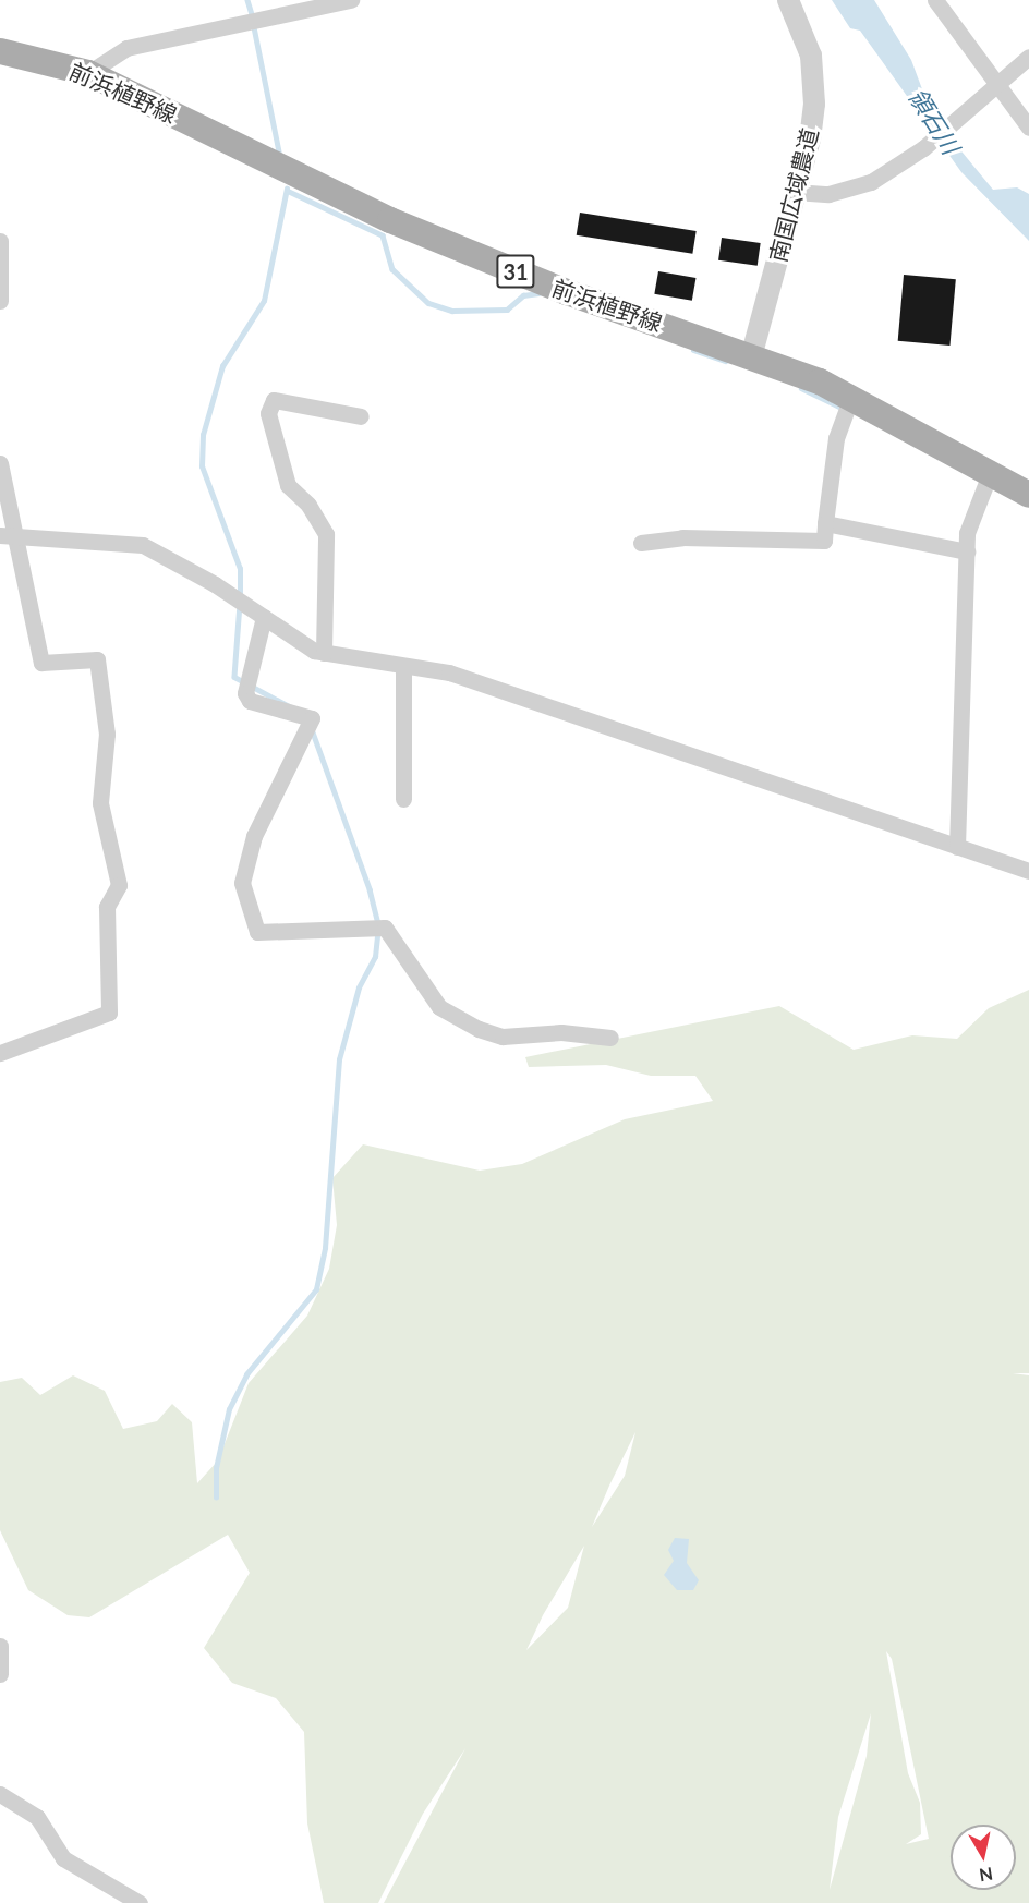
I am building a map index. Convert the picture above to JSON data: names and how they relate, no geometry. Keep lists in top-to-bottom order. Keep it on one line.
{"streets":{"main road":["前浜植野線","31"],"street":["南国広域農道"]},"crossings":[["前浜植野線","南国広域農道"]],"water":["領石川"],"north":"bottom"}
